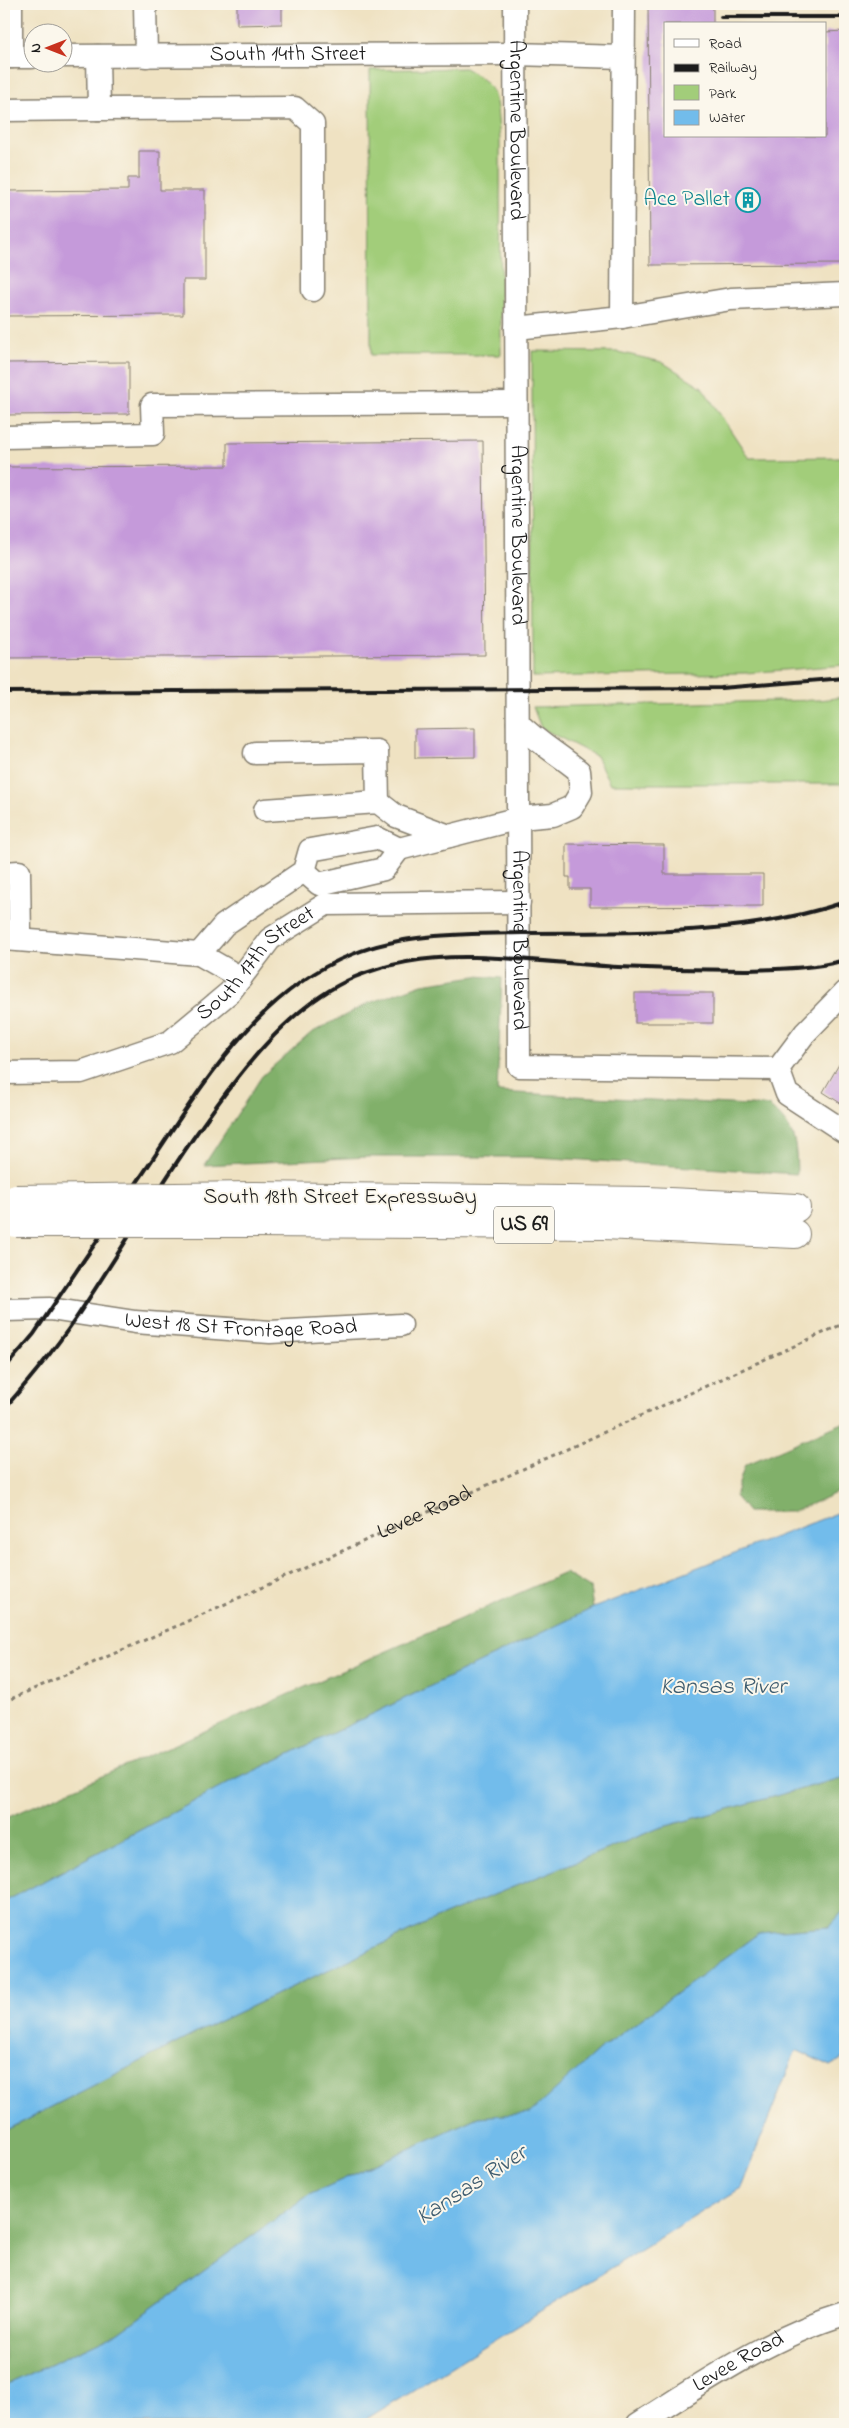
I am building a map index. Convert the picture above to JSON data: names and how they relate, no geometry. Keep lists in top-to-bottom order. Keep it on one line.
{"streets":{"highway":["South 18th Street Expressway","US 69"],"street":["South 14th Street","Argentine Boulevard","South 17th Street","West 18 St Frontage Road","Levee Road"]},"crossings":[["South 14th Street","Argentine Boulevard"],["Argentine Boulevard","South 17th Street"]],"water":["Kansas River"],"places":{"building":["Ace Pallet"]},"legend":["Road","Railway","Park","Water"],"north":"left"}
